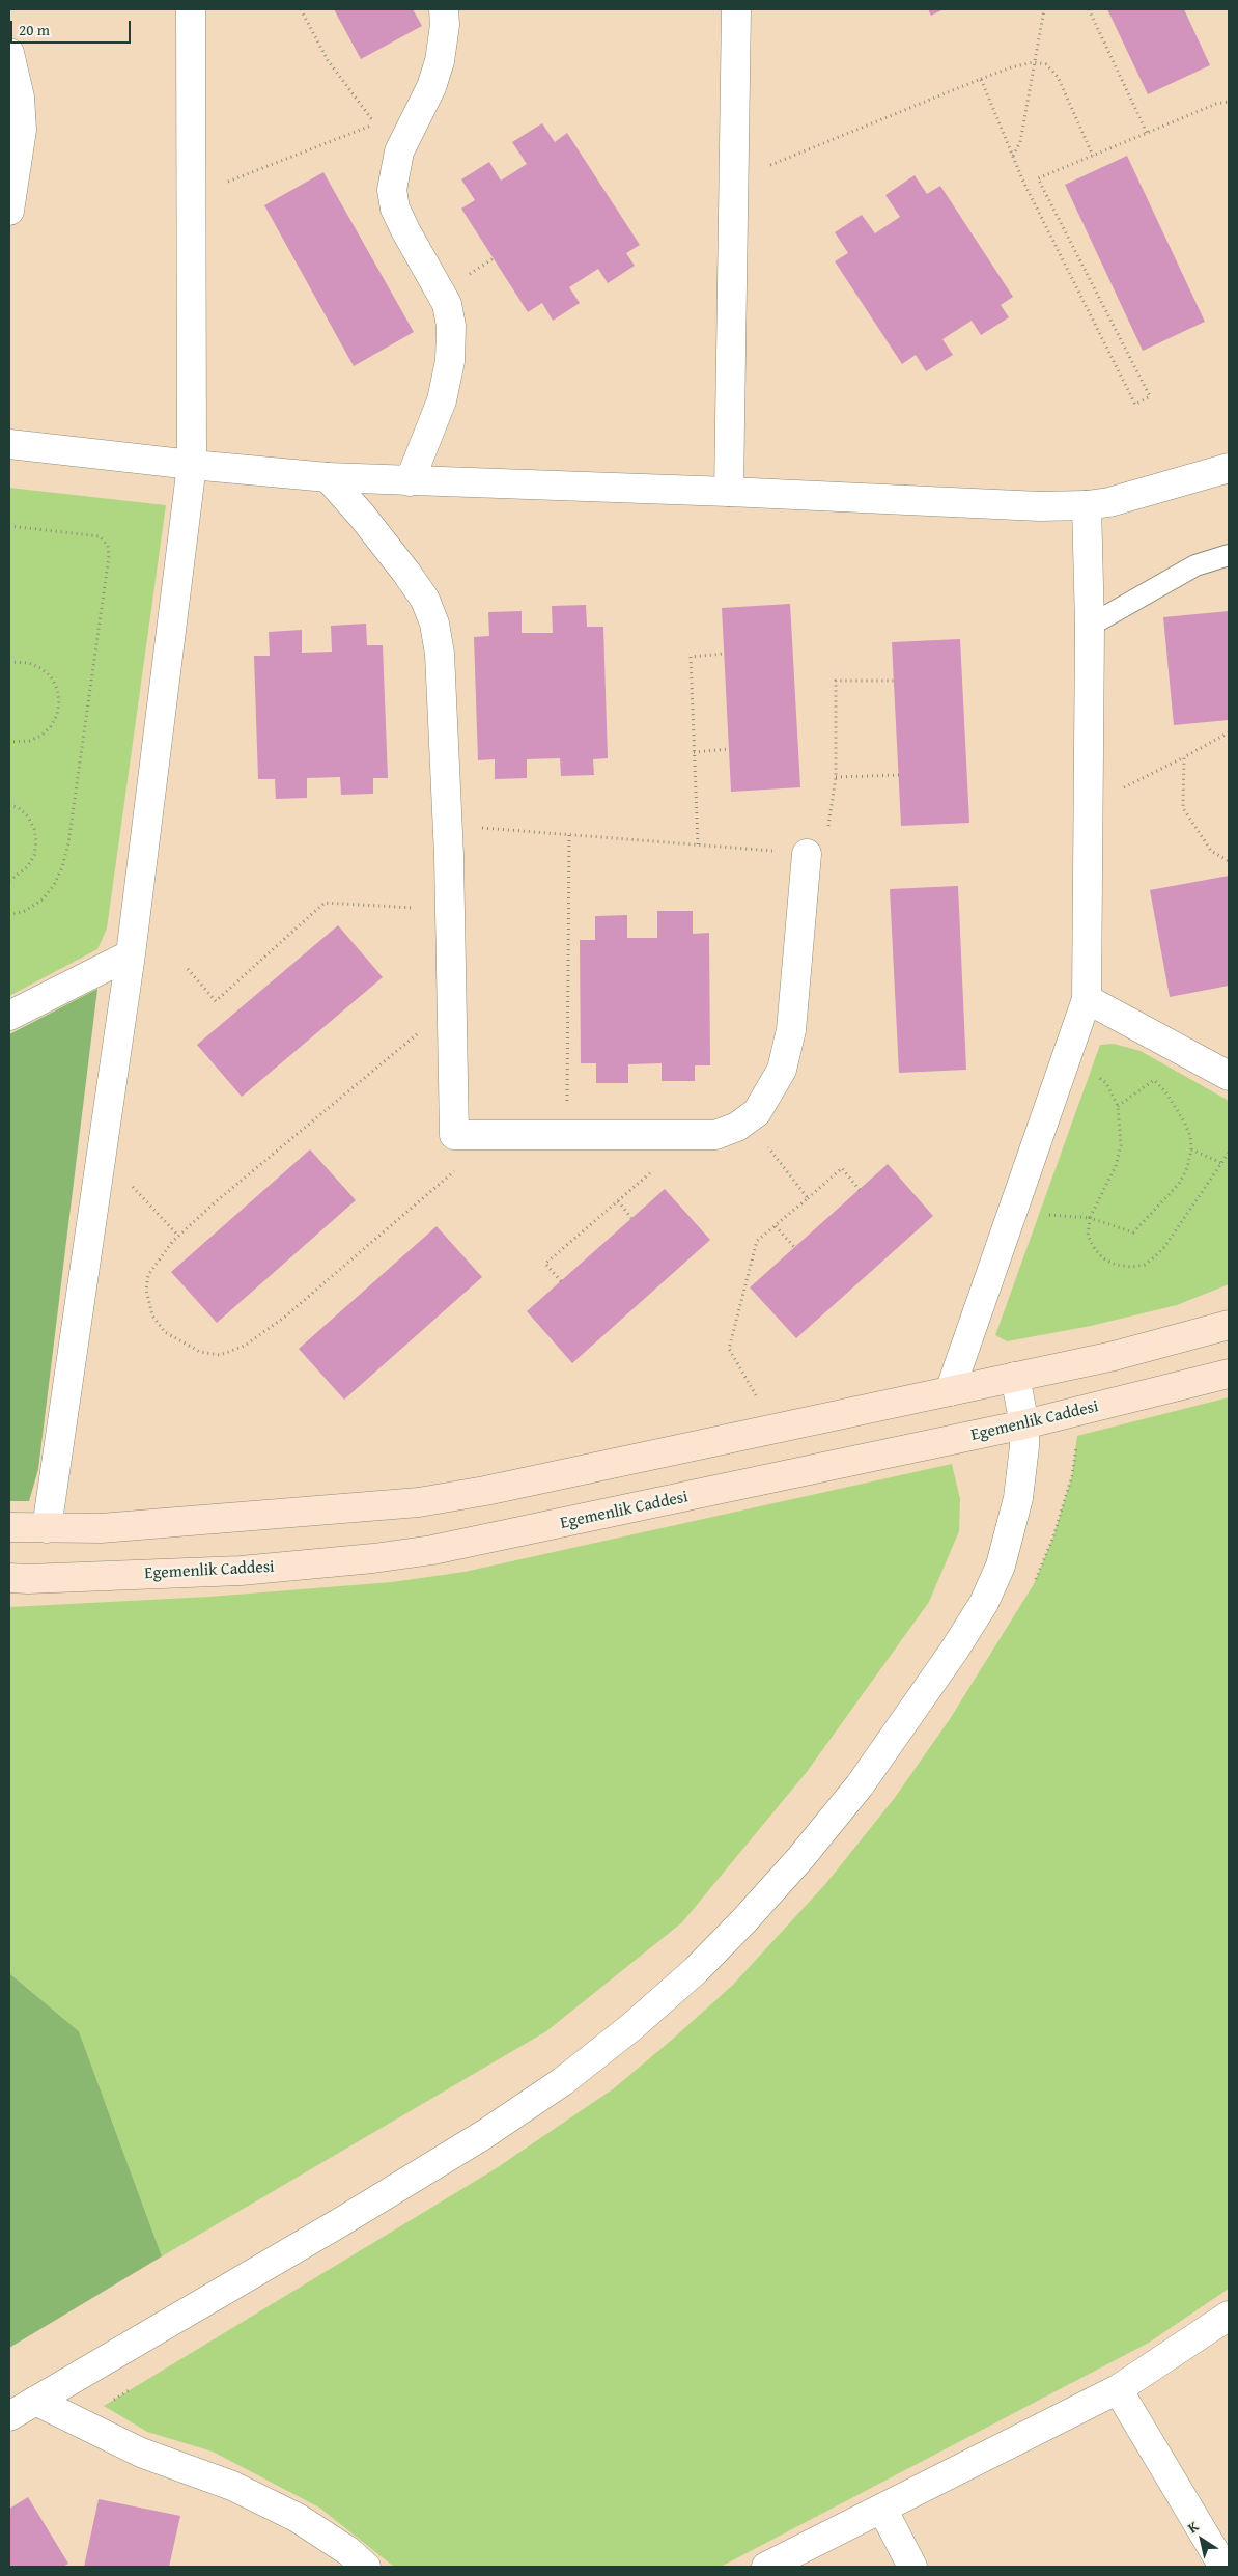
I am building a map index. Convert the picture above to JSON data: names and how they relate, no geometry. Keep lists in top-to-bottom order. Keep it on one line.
{"streets":{"main road":["Egemenlik Caddesi"]},"scale_bar":"20 m","north":"top left"}
